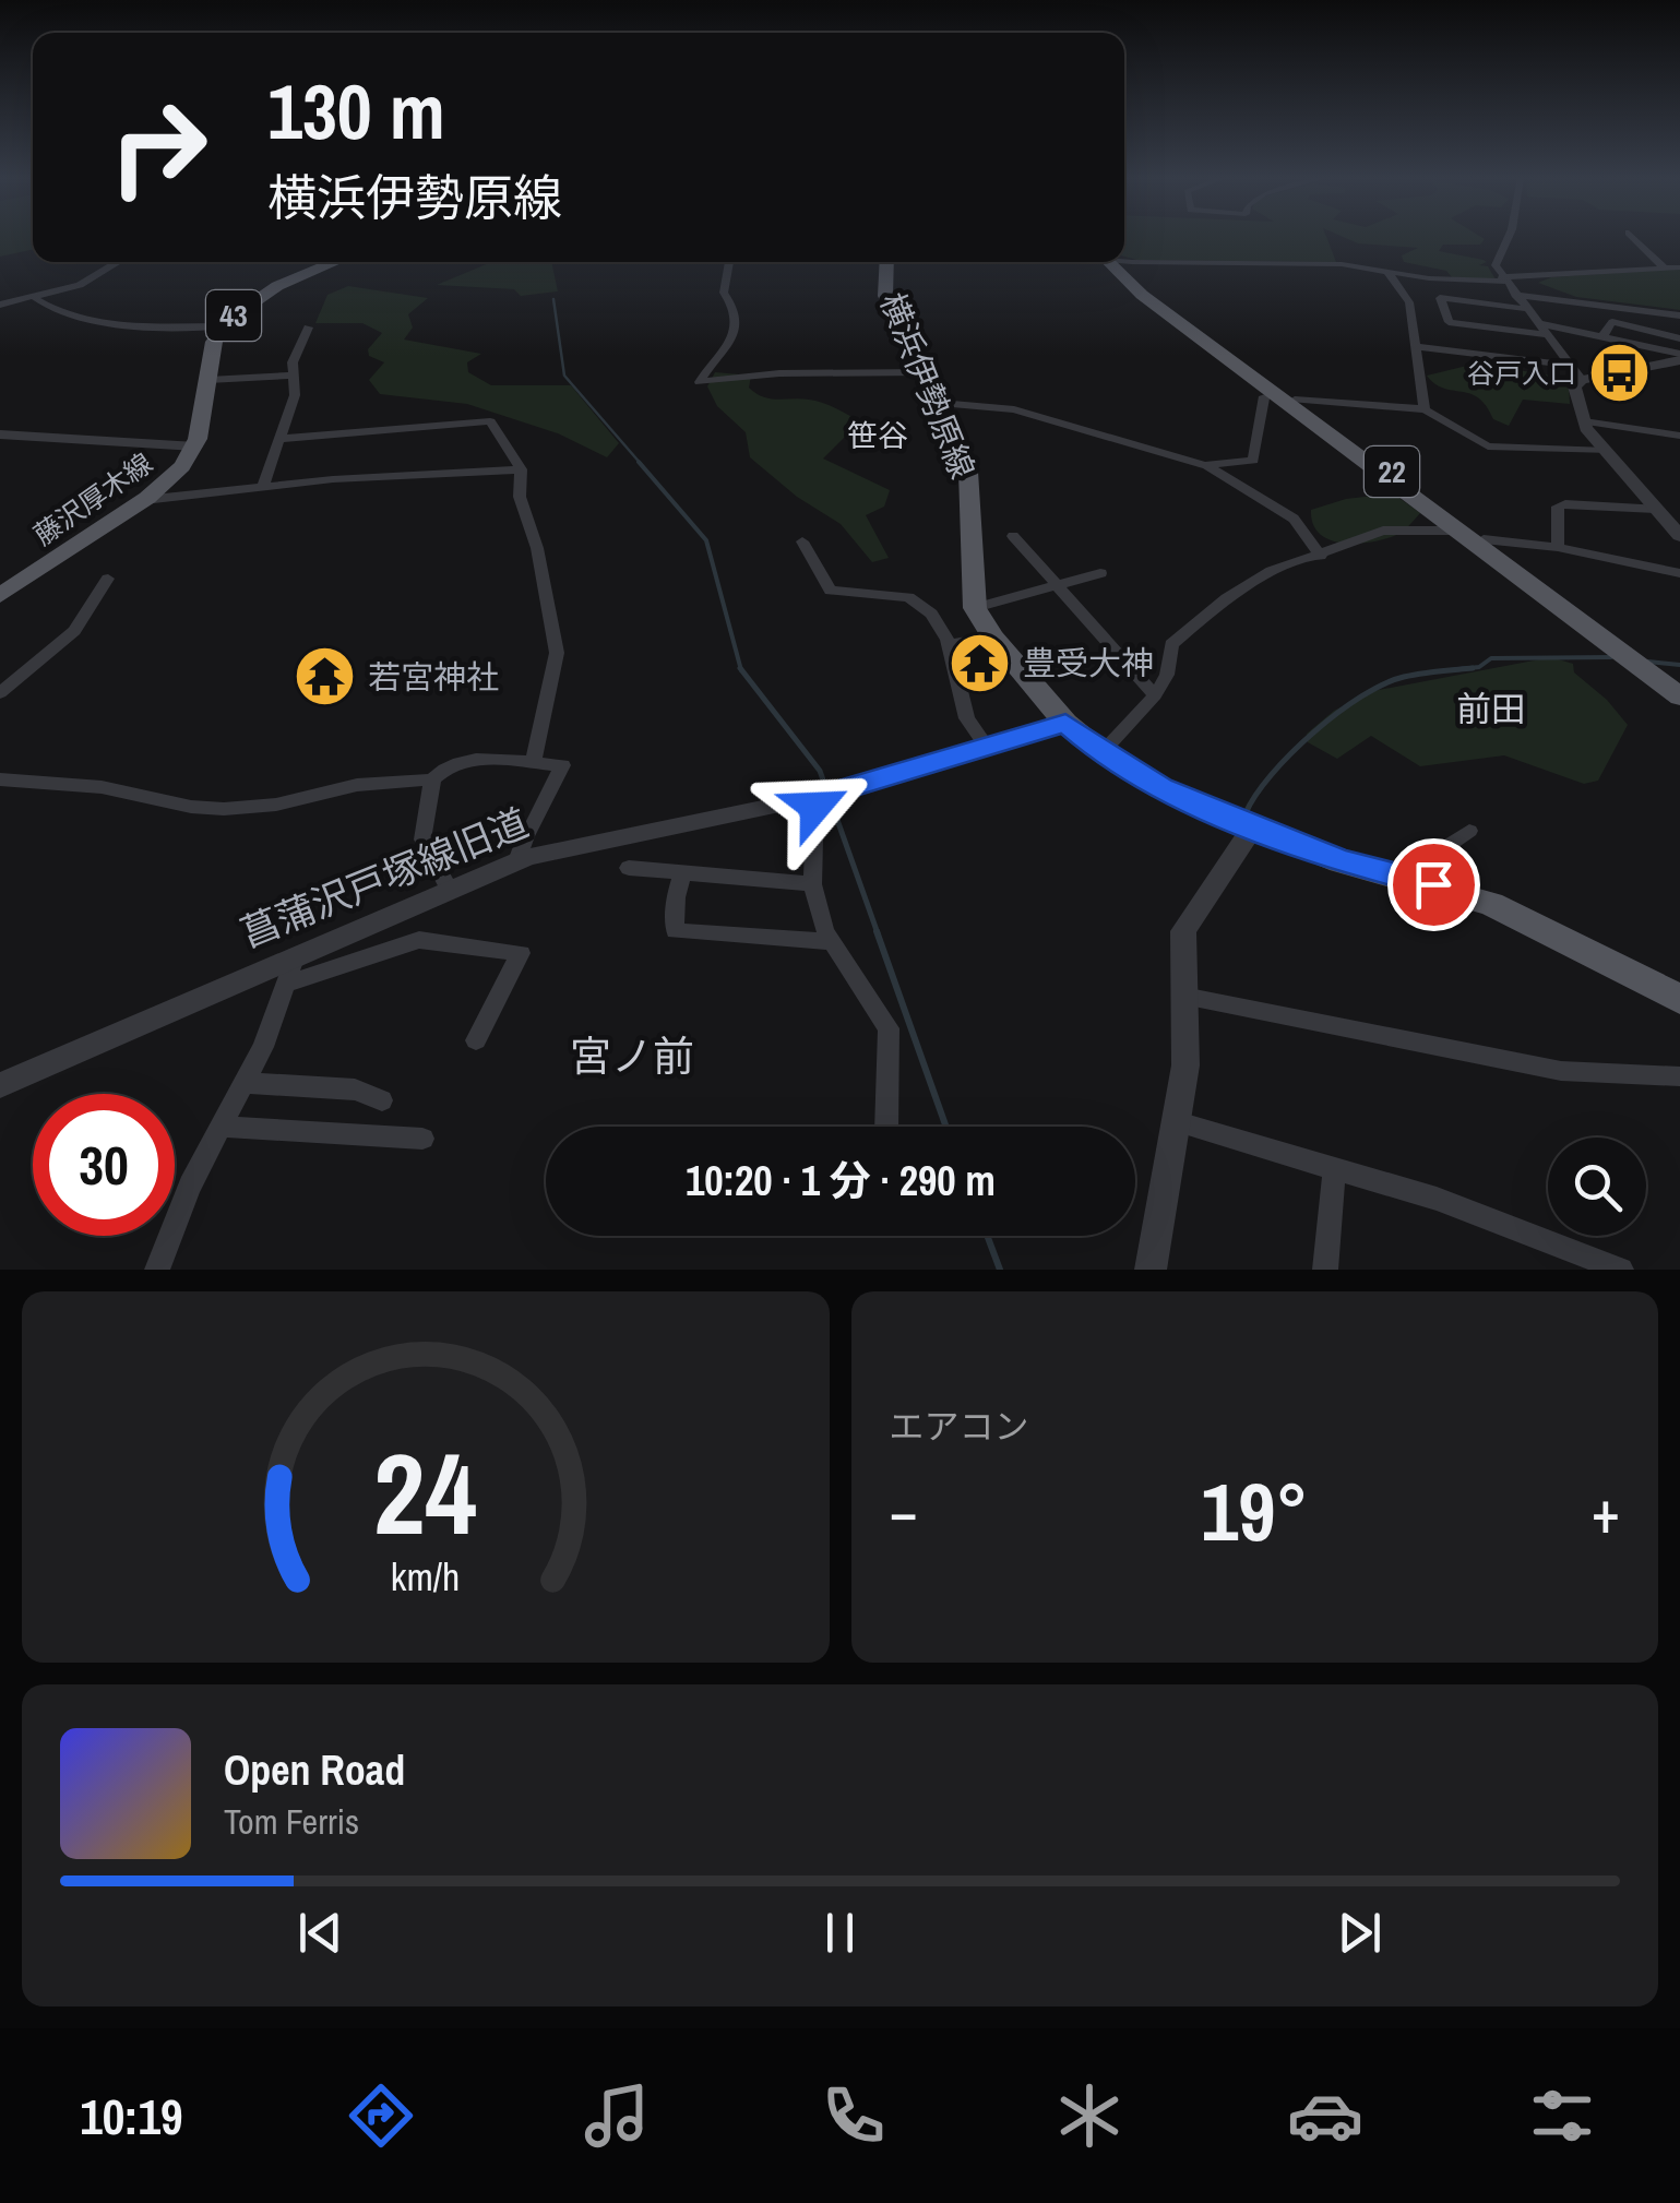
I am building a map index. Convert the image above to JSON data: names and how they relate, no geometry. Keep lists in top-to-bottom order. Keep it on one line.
{"streets":{"main road":["43","横浜伊勢原線","22","藤沢厚木線"],"street":["菖蒲沢戸塚線旧道"]},"crossings":[["43","藤沢厚木線"]],"districts":["笹谷","前田","宮ノ前"],"places":{"bus stop":["谷戸入口"],"temple":["豊受大神","若宮神社"]},"page":{"turn":["130 m","横浜伊勢原線"],"limit":"30","trip":"10:20 · 1 分 · 290 m","tile":"エアコン","heat":["−","19°","+"],"song":["Open Road","Tom Ferris"],"tabs":"10:19","gauge":["24","km/h"]}}
